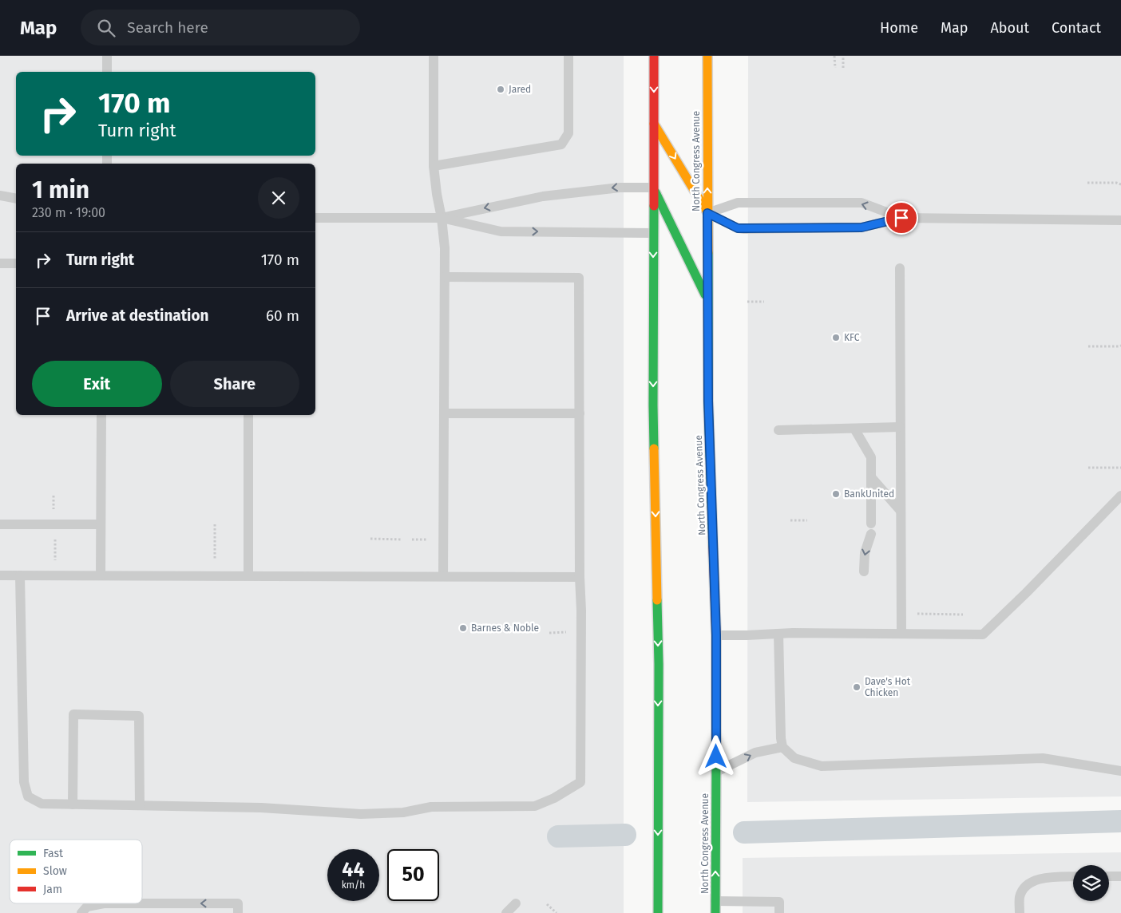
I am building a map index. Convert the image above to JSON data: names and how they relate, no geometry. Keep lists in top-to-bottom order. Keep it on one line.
{"streets":{"main road":["North Congress Avenue"]},"places":["Jared","KFC","BankUnited","Barnes & Noble","Dave's Hot Chicken"],"legend":["Fast","Slow","Jam"],"page":{"header":"Map","search":"Search here","nav":["Home","Map","About","Contact"],"turn":["170 m","Turn right"],"heading":["1 min","230 m · 19:00"],"list":[{"name":"Turn right","value":"170 m"},{"name":"Arrive at destination","value":"60 m"}],"buttons":["Exit","Share"],"speed":"44 km/h","limit":"50"}}
